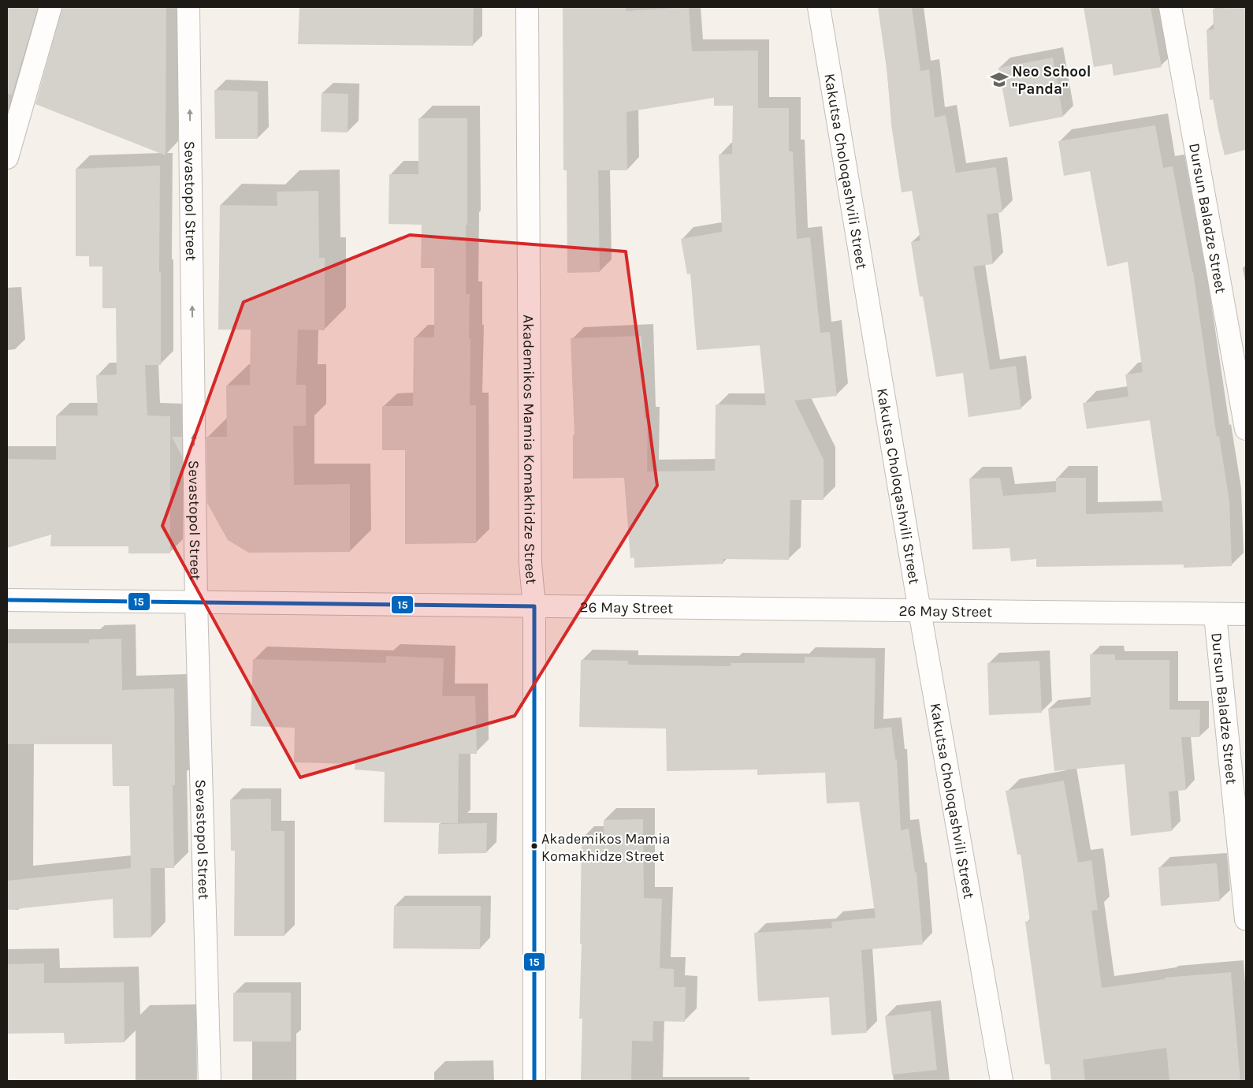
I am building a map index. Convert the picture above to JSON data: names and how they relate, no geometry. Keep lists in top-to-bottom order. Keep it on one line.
{"streets":{"street":["Kakutsa Choloqashvili Street","Sevastopol Street","Dursun Baladze Street","Akademikos Mamia Komakhidze Street","26 May Street"]},"crossings":[["Kakutsa Choloqashvili Street","26 May Street"],["Sevastopol Street","26 May Street"],["Dursun Baladze Street","26 May Street"],["Akademikos Mamia Komakhidze Street","26 May Street"]],"one_way":["Sevastopol Street"],"places":{"school or university":["Neo School \"Panda\""],"other":["Akademikos Mamia Komakhidze Street"]},"lines":["transit line 15"]}
